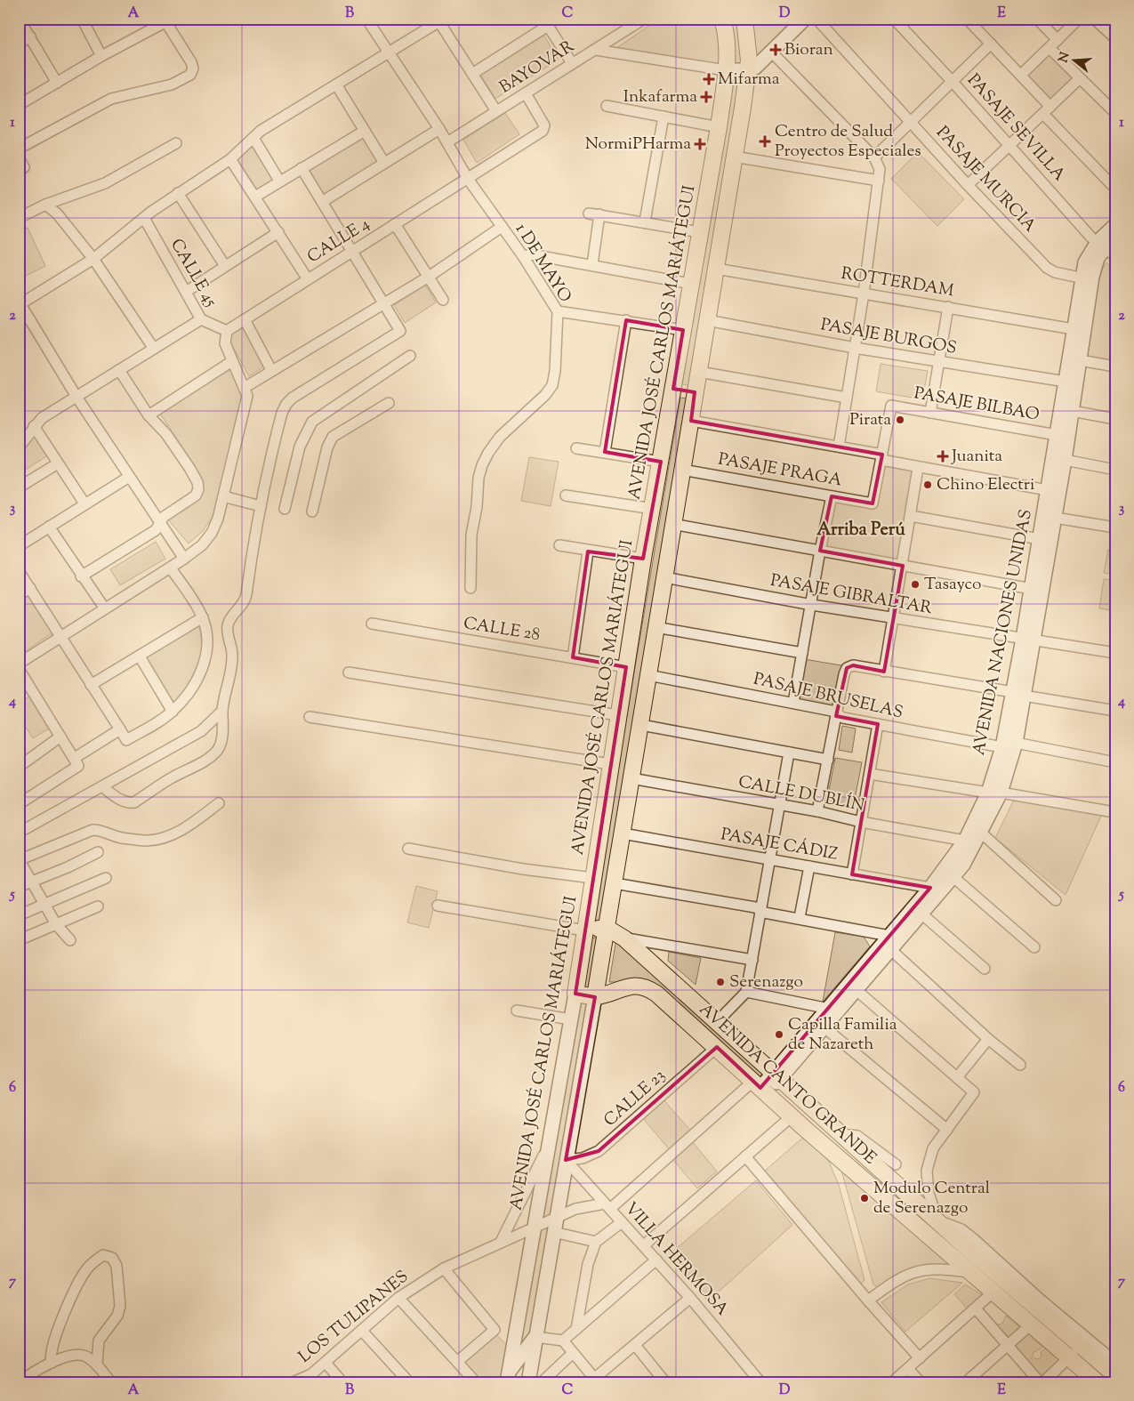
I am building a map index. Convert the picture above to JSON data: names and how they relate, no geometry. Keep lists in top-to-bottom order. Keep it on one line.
{"streets":{"main road":["AVENIDA JOSÉ CARLOS MARIÁTEGUI","AVENIDA CANTO GRANDE"],"street":["BAYOVAR","PASAJE SEVILLA","PASAJE MURCIA","CALLE 4","1 DE MAYO","CALLE 45","ROTTERDAM","PASAJE BURGOS","PASAJE BILBAO","PASAJE PRAGA","PASAJE GIBRALTAR","CALLE 28","AVENIDA NACIONES UNIDAS","PASAJE BRUSELAS","CALLE DUBLÍN","PASAJE CÁDIZ","CALLE 23","VILLA HERMOSA","LOS TULIPANES"]},"crossings":[["BAYOVAR","CALLE 4"],["BAYOVAR","1 DE MAYO"],["PASAJE SEVILLA","AVENIDA NACIONES UNIDAS"],["PASAJE MURCIA","AVENIDA NACIONES UNIDAS"],["CALLE 4","1 DE MAYO"],["CALLE 4","CALLE 45"],["ROTTERDAM","AVENIDA NACIONES UNIDAS"],["PASAJE BURGOS","AVENIDA NACIONES UNIDAS"],["AVENIDA JOSÉ CARLOS MARIÁTEGUI","CALLE 28"],["AVENIDA JOSÉ CARLOS MARIÁTEGUI","AVENIDA CANTO GRANDE"],["AVENIDA JOSÉ CARLOS MARIÁTEGUI","LOS TULIPANES"],["PASAJE BILBAO","PASAJE PRAGA"],["PASAJE BILBAO","AVENIDA NACIONES UNIDAS"],["PASAJE GIBRALTAR","AVENIDA NACIONES UNIDAS"],["AVENIDA NACIONES UNIDAS","PASAJE BRUSELAS"],["AVENIDA NACIONES UNIDAS","CALLE DUBLÍN"],["AVENIDA NACIONES UNIDAS","PASAJE CÁDIZ"],["AVENIDA NACIONES UNIDAS","AVENIDA CANTO GRANDE"],["AVENIDA CANTO GRANDE","CALLE 23"],["CALLE 23","VILLA HERMOSA"],["VILLA HERMOSA","LOS TULIPANES"]],"districts":["Arriba Perú"],"places":{"health":["Bioran","Mifarma","Inkafarma","Centro de Salud Proyectos Especiales","NormiPHarma","Juanita"],"other":["Pirata","Chino Electri","Tasayco","Serenazgo","Capilla Familia de Nazareth","Modulo Central de Serenazgo"]},"north":"left","grid":{"columns":["A","B","C","D","E"],"rows":["1","2","3","4","5","6","7"]}}
